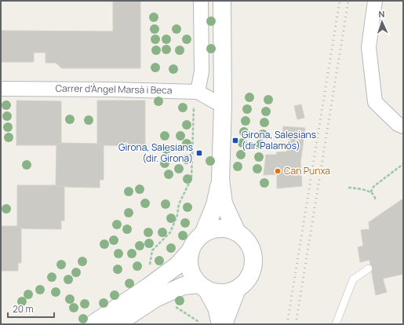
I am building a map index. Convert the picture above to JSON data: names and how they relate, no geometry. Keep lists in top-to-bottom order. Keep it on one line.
{"streets":{"street":["Carrer d'Àngel Marsà i Beca"]},"places":{"transit":["Girona, Salesians (dir. Palamós)","Girona, Salesians (dir. Girona)"],"other":["Can Punxa"]},"scale_bar":"20 m","north":"top"}
